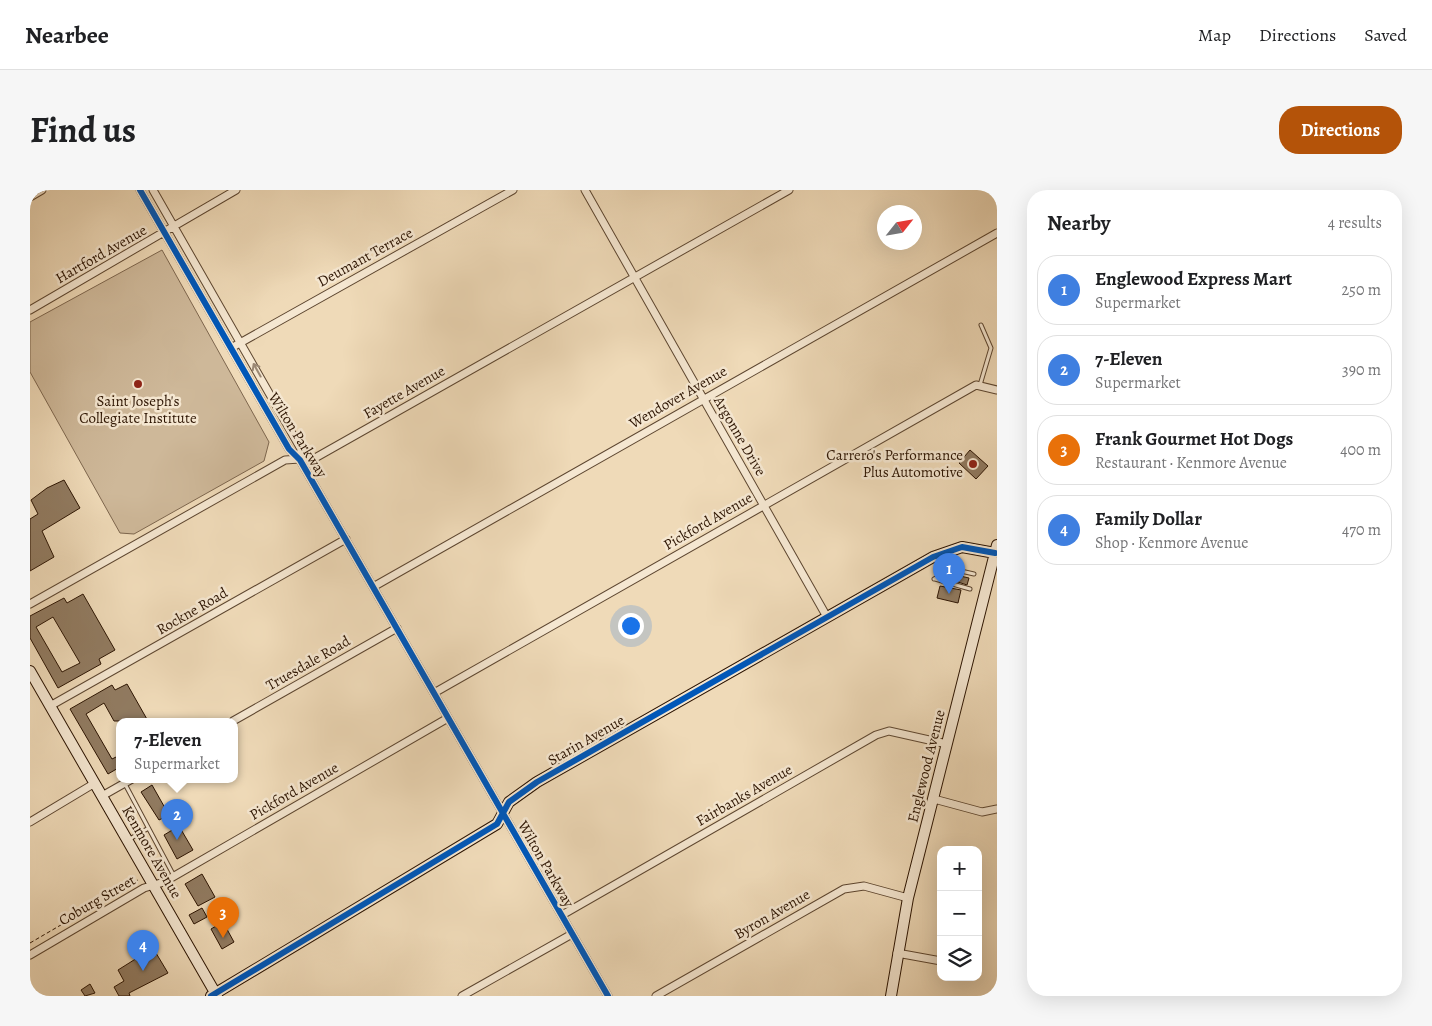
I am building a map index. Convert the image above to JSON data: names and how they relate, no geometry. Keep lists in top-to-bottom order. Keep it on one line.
{"streets":{"street":["Hartford Avenue","Deumant Terrace","Fayette Avenue","Wendover Avenue","Wilton Parkway","Argonne Drive","Pickford Avenue","Rockne Road","Truesdale Road","Starin Avenue","Englewood Avenue","Fairbanks Avenue","Kenmore Avenue","Coburg Street","Byron Avenue"]},"crossings":[["Hartford Avenue","Wilton Parkway"],["Deumant Terrace","Wilton Parkway"],["Fayette Avenue","Wilton Parkway"],["Fayette Avenue","Argonne Drive"],["Wendover Avenue","Wilton Parkway"],["Wendover Avenue","Argonne Drive"],["Wilton Parkway","Pickford Avenue"],["Wilton Parkway","Rockne Road"],["Wilton Parkway","Truesdale Road"],["Wilton Parkway","Starin Avenue"],["Wilton Parkway","Fairbanks Avenue"],["Argonne Drive","Pickford Avenue"],["Argonne Drive","Starin Avenue"],["Pickford Avenue","Kenmore Avenue"],["Pickford Avenue","Coburg Street"],["Rockne Road","Kenmore Avenue"],["Starin Avenue","Englewood Avenue"],["Starin Avenue","Kenmore Avenue"],["Englewood Avenue","Fairbanks Avenue"],["Englewood Avenue","Byron Avenue"],["Kenmore Avenue","Coburg Street"]],"places":["Saint Joseph's Collegiate Institute","Carrero's Performance Plus Automotive"],"north":"top right","page":{"header":"Nearbee","nav":["Map","Directions","Saved"],"title":"Find us","buttons":"Directions","heading":["Nearby","4 results"],"list":[{"mark":"1","name":"Englewood Express Mart","note":"Supermarket","value":"250 m"},{"mark":"2","name":"7-Eleven","note":"Supermarket","value":"390 m"},{"mark":"3","name":"Frank Gourmet Hot Dogs","note":"Restaurant · Kenmore Avenue","value":"400 m"},{"mark":"4","name":"Family Dollar","note":"Shop · Kenmore Avenue","value":"470 m"}],"pins":["1","2","3","4"],"popup":["7-Eleven","Supermarket"],"map_buttons":["+","−"]}}
